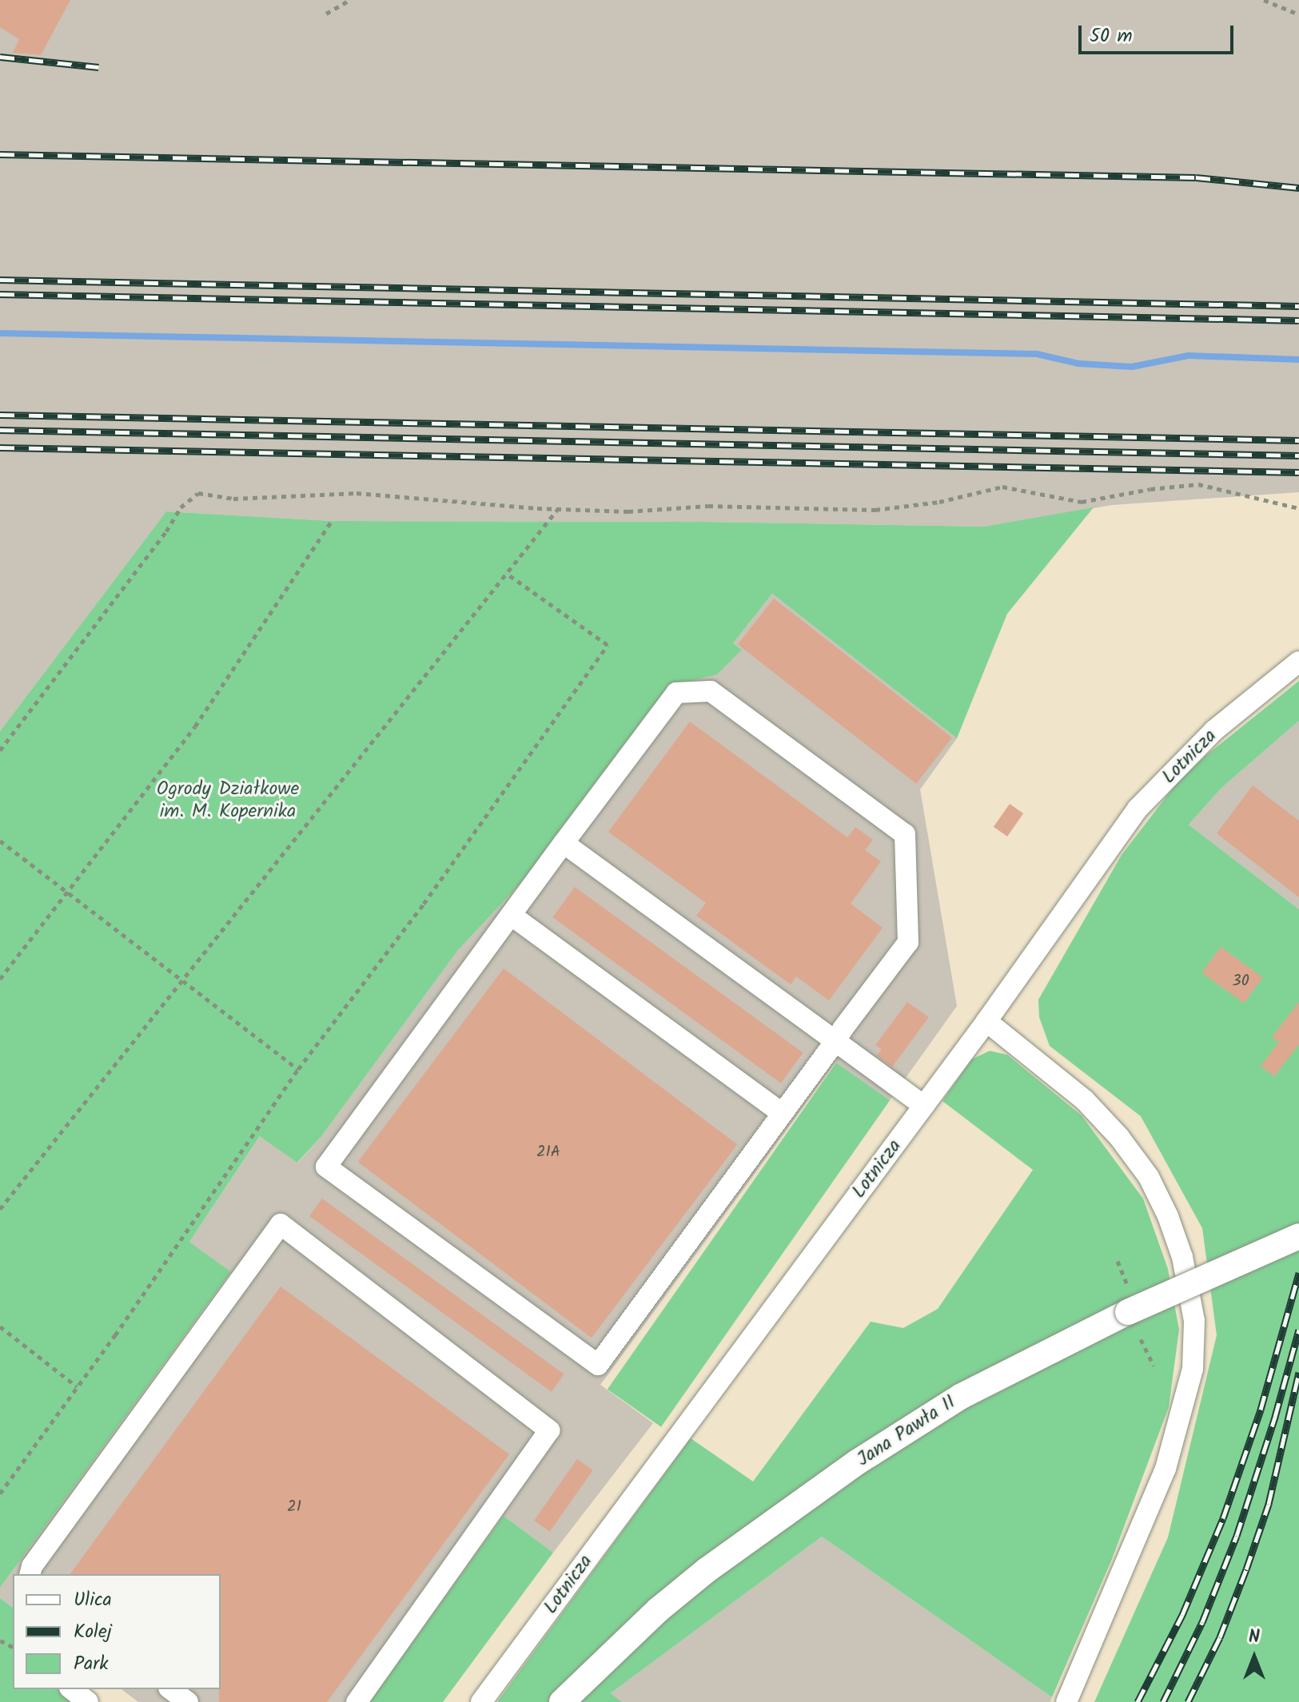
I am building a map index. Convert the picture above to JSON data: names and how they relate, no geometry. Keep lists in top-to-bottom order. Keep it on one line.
{"streets":{"main road":["Jana Pawła II"],"street":["Lotnicza"]},"parks":["Ogrody Działkowe im. M. Kopernika"],"house_numbers":["30","21A","21"],"legend":["Ulica","Kolej","Park"],"scale_bar":"50 m","north":"top"}
